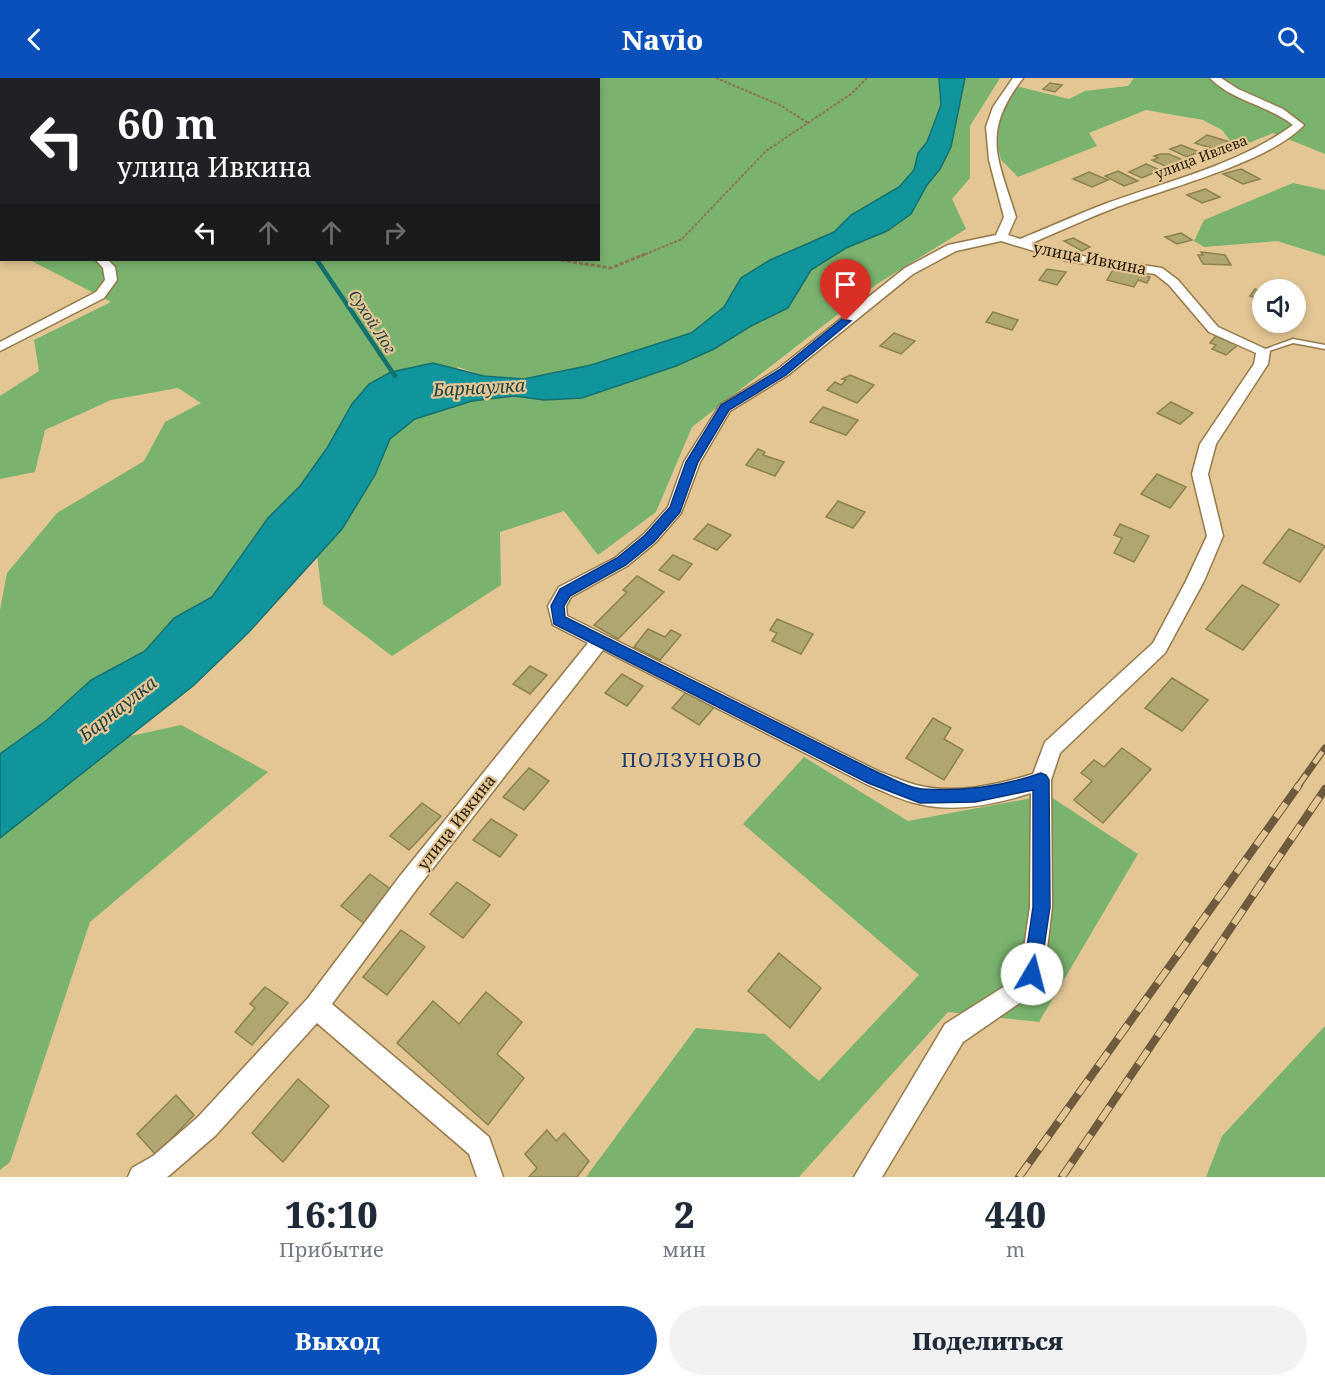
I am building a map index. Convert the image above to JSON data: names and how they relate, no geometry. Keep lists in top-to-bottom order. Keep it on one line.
{"streets":{"street":["улица Ивлева","улица Ивкина"]},"crossings":[["улица Ивлева","улица Ивкина"]],"districts":["ПОЛЗУНОВО"],"water":["Сухой Лог","Барнаулка"],"page":{"header":"Navio","turn":["60 m","улица Ивкина"],"eta":["16:10","Прибытие","2","мин","440","m"],"buttons":["Выход","Поделиться"]}}
